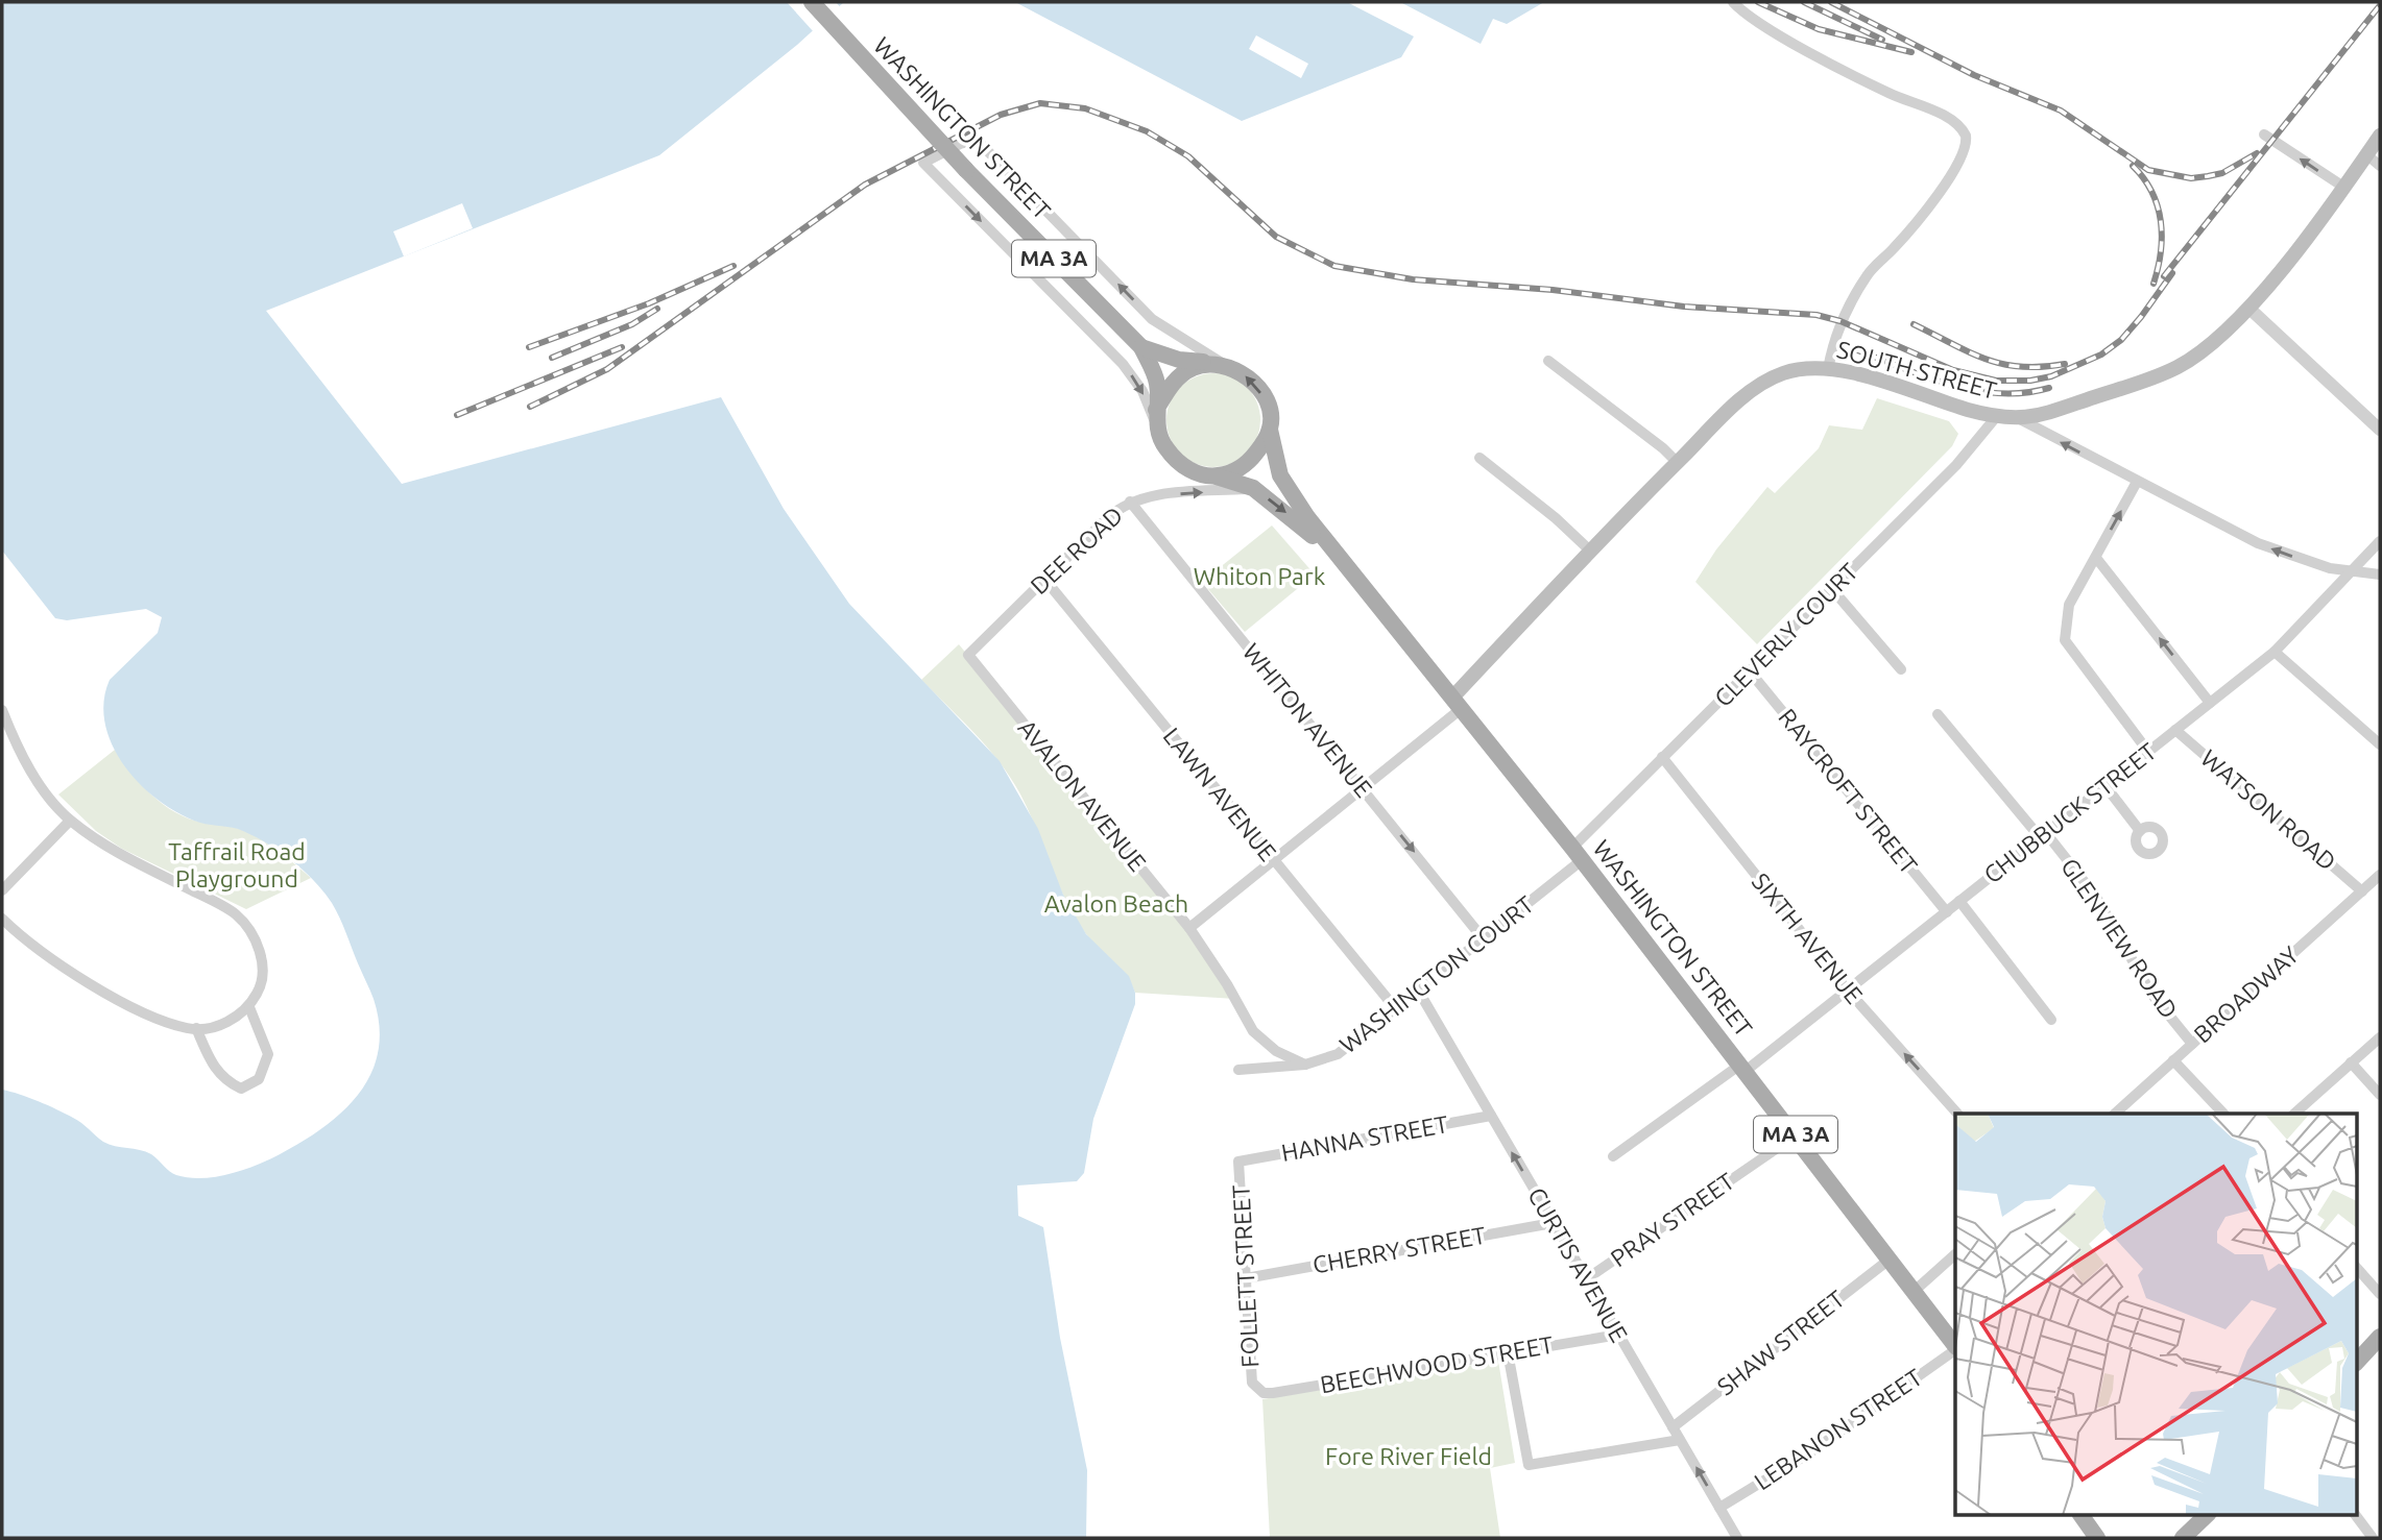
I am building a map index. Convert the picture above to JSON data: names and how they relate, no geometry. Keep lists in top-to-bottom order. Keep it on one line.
{"streets":{"main road":["WASHINGTON STREET","MA 3A","SOUTH STREET"],"street":["DEE ROAD","CLEVERLY COURT","WHITON AVENUE","RAYCROFT STREET","LAWN AVENUE","AVALON AVENUE","WATSON ROAD","CHUBBUCK STREET","SIXTH AVENUE","GLENVIEW ROAD","WASHINGTON COURT","BROADWAY","HANNA STREET","PRAY STREET","CHERRY STREET","CURTIS AVENUE","FOLLETT STREET","SHAW STREET","BEECHWOOD STREET","LEBANON STREET"]},"crossings":[["WASHINGTON STREET","MA 3A"],["WASHINGTON STREET","SOUTH STREET"],["WASHINGTON STREET","DEE ROAD"],["WASHINGTON STREET","CLEVERLY COURT"],["WASHINGTON STREET","CHUBBUCK STREET"],["WASHINGTON STREET","WASHINGTON COURT"],["WASHINGTON STREET","PRAY STREET"],["WASHINGTON STREET","SHAW STREET"],["SOUTH STREET","CLEVERLY COURT"],["SOUTH STREET","CHUBBUCK STREET"],["DEE ROAD","WHITON AVENUE"],["DEE ROAD","LAWN AVENUE"],["DEE ROAD","AVALON AVENUE"],["CLEVERLY COURT","RAYCROFT STREET"],["CLEVERLY COURT","SIXTH AVENUE"],["CLEVERLY COURT","WASHINGTON COURT"],["WHITON AVENUE","WASHINGTON COURT"],["RAYCROFT STREET","CHUBBUCK STREET"],["LAWN AVENUE","WASHINGTON COURT"],["AVALON AVENUE","WASHINGTON COURT"],["WATSON ROAD","CHUBBUCK STREET"],["WATSON ROAD","BROADWAY"],["CHUBBUCK STREET","SIXTH AVENUE"],["CHUBBUCK STREET","GLENVIEW ROAD"],["GLENVIEW ROAD","BROADWAY"],["WASHINGTON COURT","CURTIS AVENUE"],["HANNA STREET","CURTIS AVENUE"],["HANNA STREET","FOLLETT STREET"],["PRAY STREET","CURTIS AVENUE"],["CHERRY STREET","CURTIS AVENUE"],["CHERRY STREET","FOLLETT STREET"],["CURTIS AVENUE","SHAW STREET"],["CURTIS AVENUE","BEECHWOOD STREET"],["CURTIS AVENUE","LEBANON STREET"],["FOLLETT STREET","BEECHWOOD STREET"]],"one_way":["DEE ROAD","SIXTH AVENUE"],"parks":["Whiton Park","Taffrail Road Playground","Avalon Beach","Fore River Field"]}
